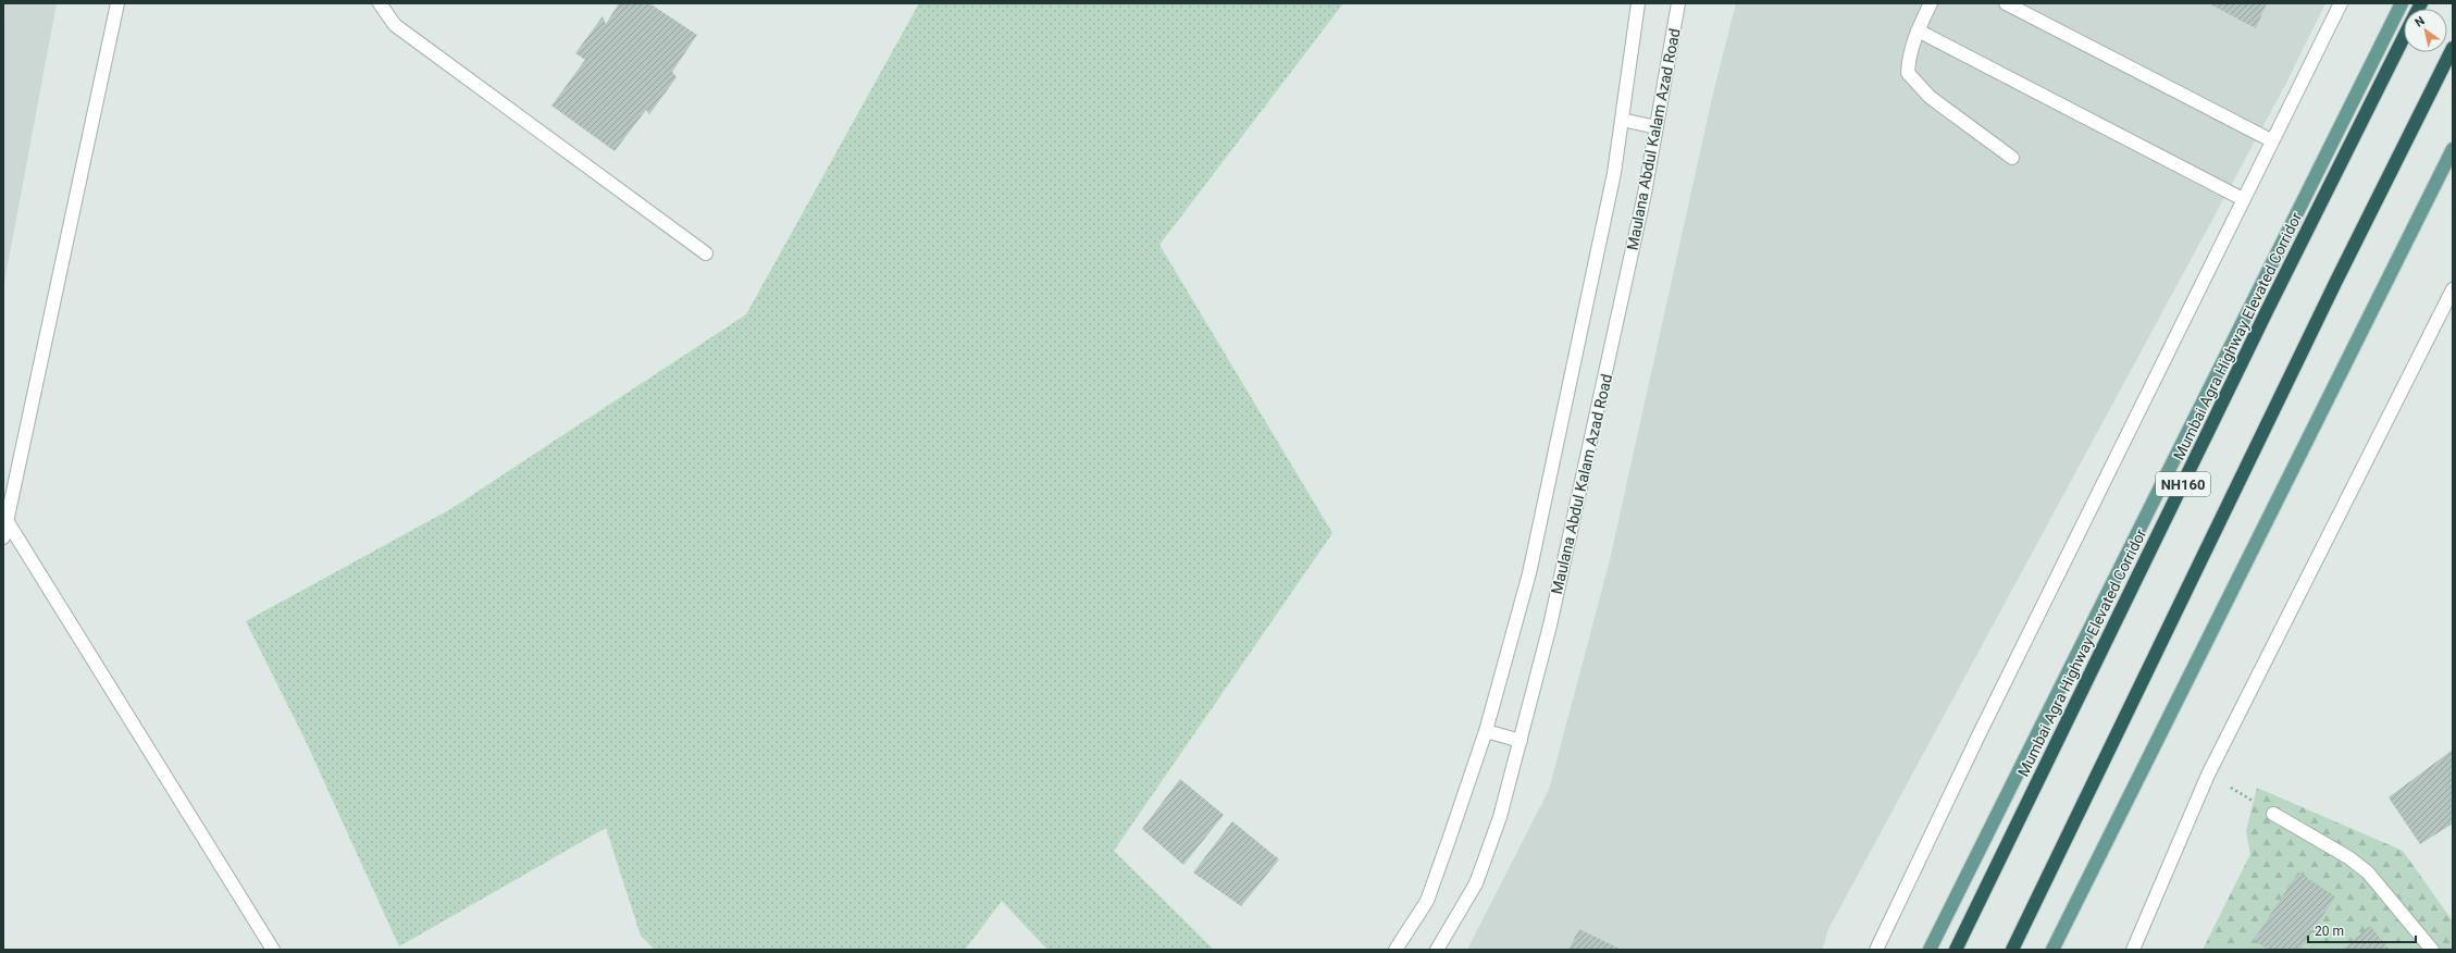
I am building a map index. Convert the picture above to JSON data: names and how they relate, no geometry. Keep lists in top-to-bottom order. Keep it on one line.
{"streets":{"highway":["Mumbai Agra Highway Elevated Corridor","NH160"],"street":["Maulana Abdul Kalam Azad Road"]},"scale_bar":"20 m","north":"top left"}
